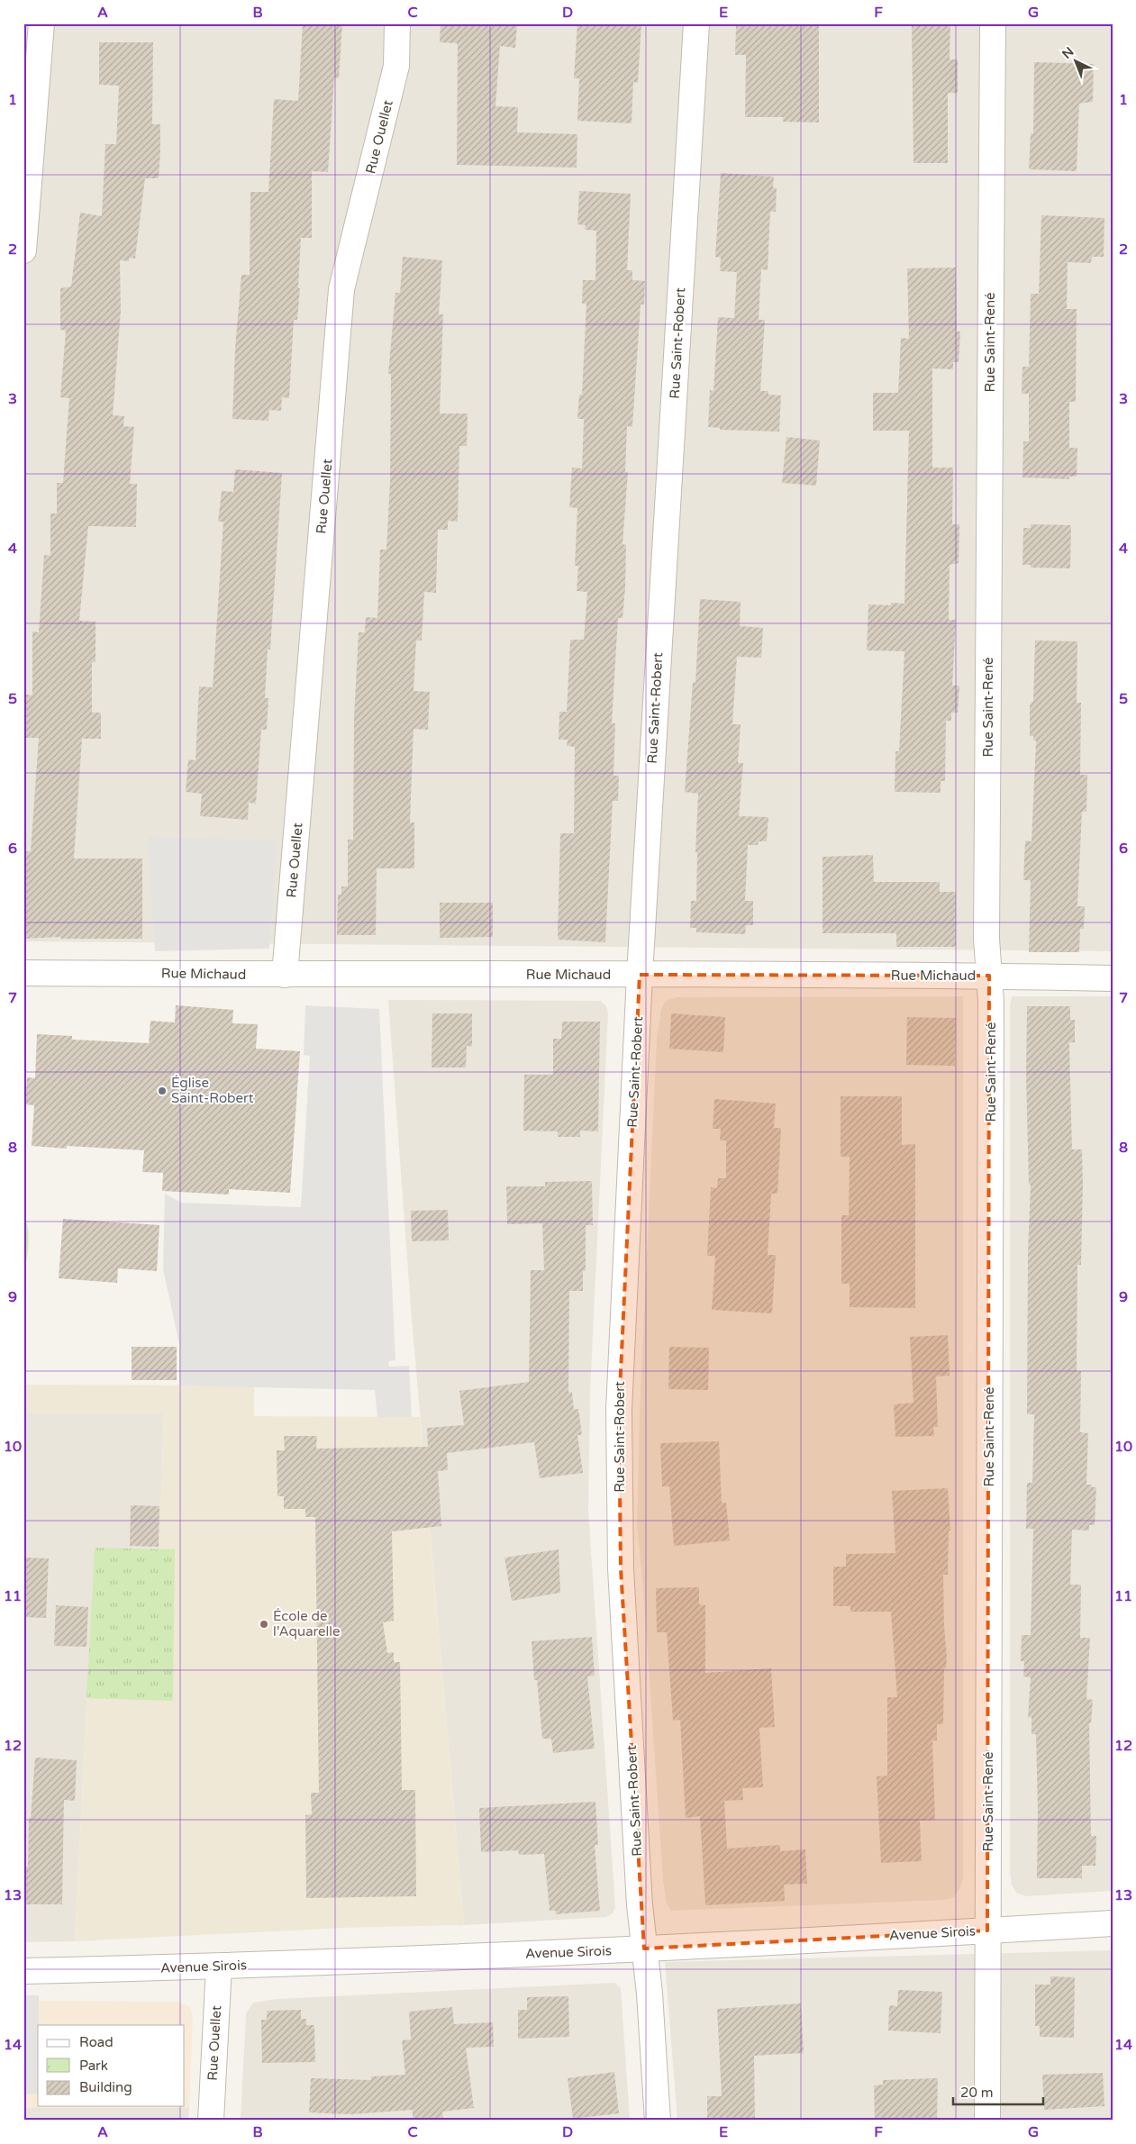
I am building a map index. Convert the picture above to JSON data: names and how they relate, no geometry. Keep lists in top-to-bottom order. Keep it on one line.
{"streets":{"street":["Rue Ouellet","Rue Saint-René","Rue Saint-Robert","Rue Michaud","Avenue Sirois"]},"crossings":[["Rue Ouellet","Rue Michaud"],["Rue Ouellet","Avenue Sirois"],["Rue Saint-René","Rue Michaud"],["Rue Saint-René","Avenue Sirois"],["Rue Saint-Robert","Rue Michaud"],["Rue Saint-Robert","Avenue Sirois"]],"places":["Église Saint-Robert","École de l’Aquarelle"],"legend":["Road","Park","Building"],"scale_bar":"20 m","north":"top left","grid":{"columns":["A","B","C","D","E","F","G"],"rows":["1","2","3","4","5","6","7","8","9","10","11","12","13","14"]}}
